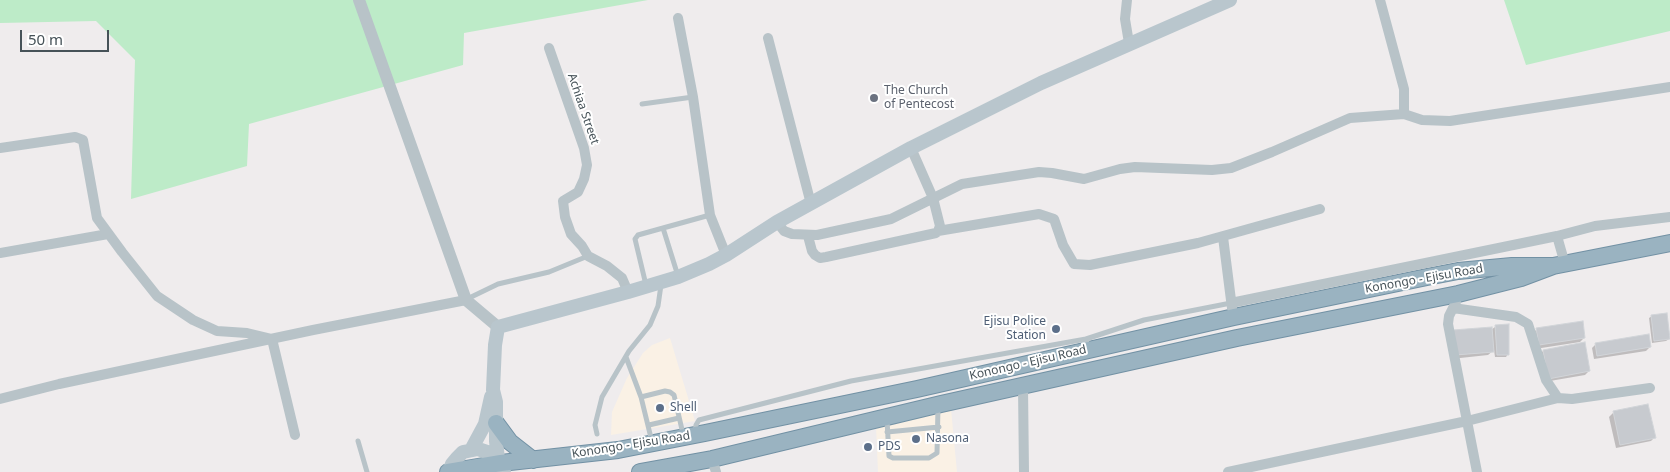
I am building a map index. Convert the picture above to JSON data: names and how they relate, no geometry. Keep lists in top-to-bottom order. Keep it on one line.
{"streets":{"highway":["Konongo - Ejisu Road"],"street":["Achiaa Street"]},"places":["The Church of Pentecost","Ejisu Police Station","Shell","Nasona","PDS"],"scale_bar":"50 m"}
